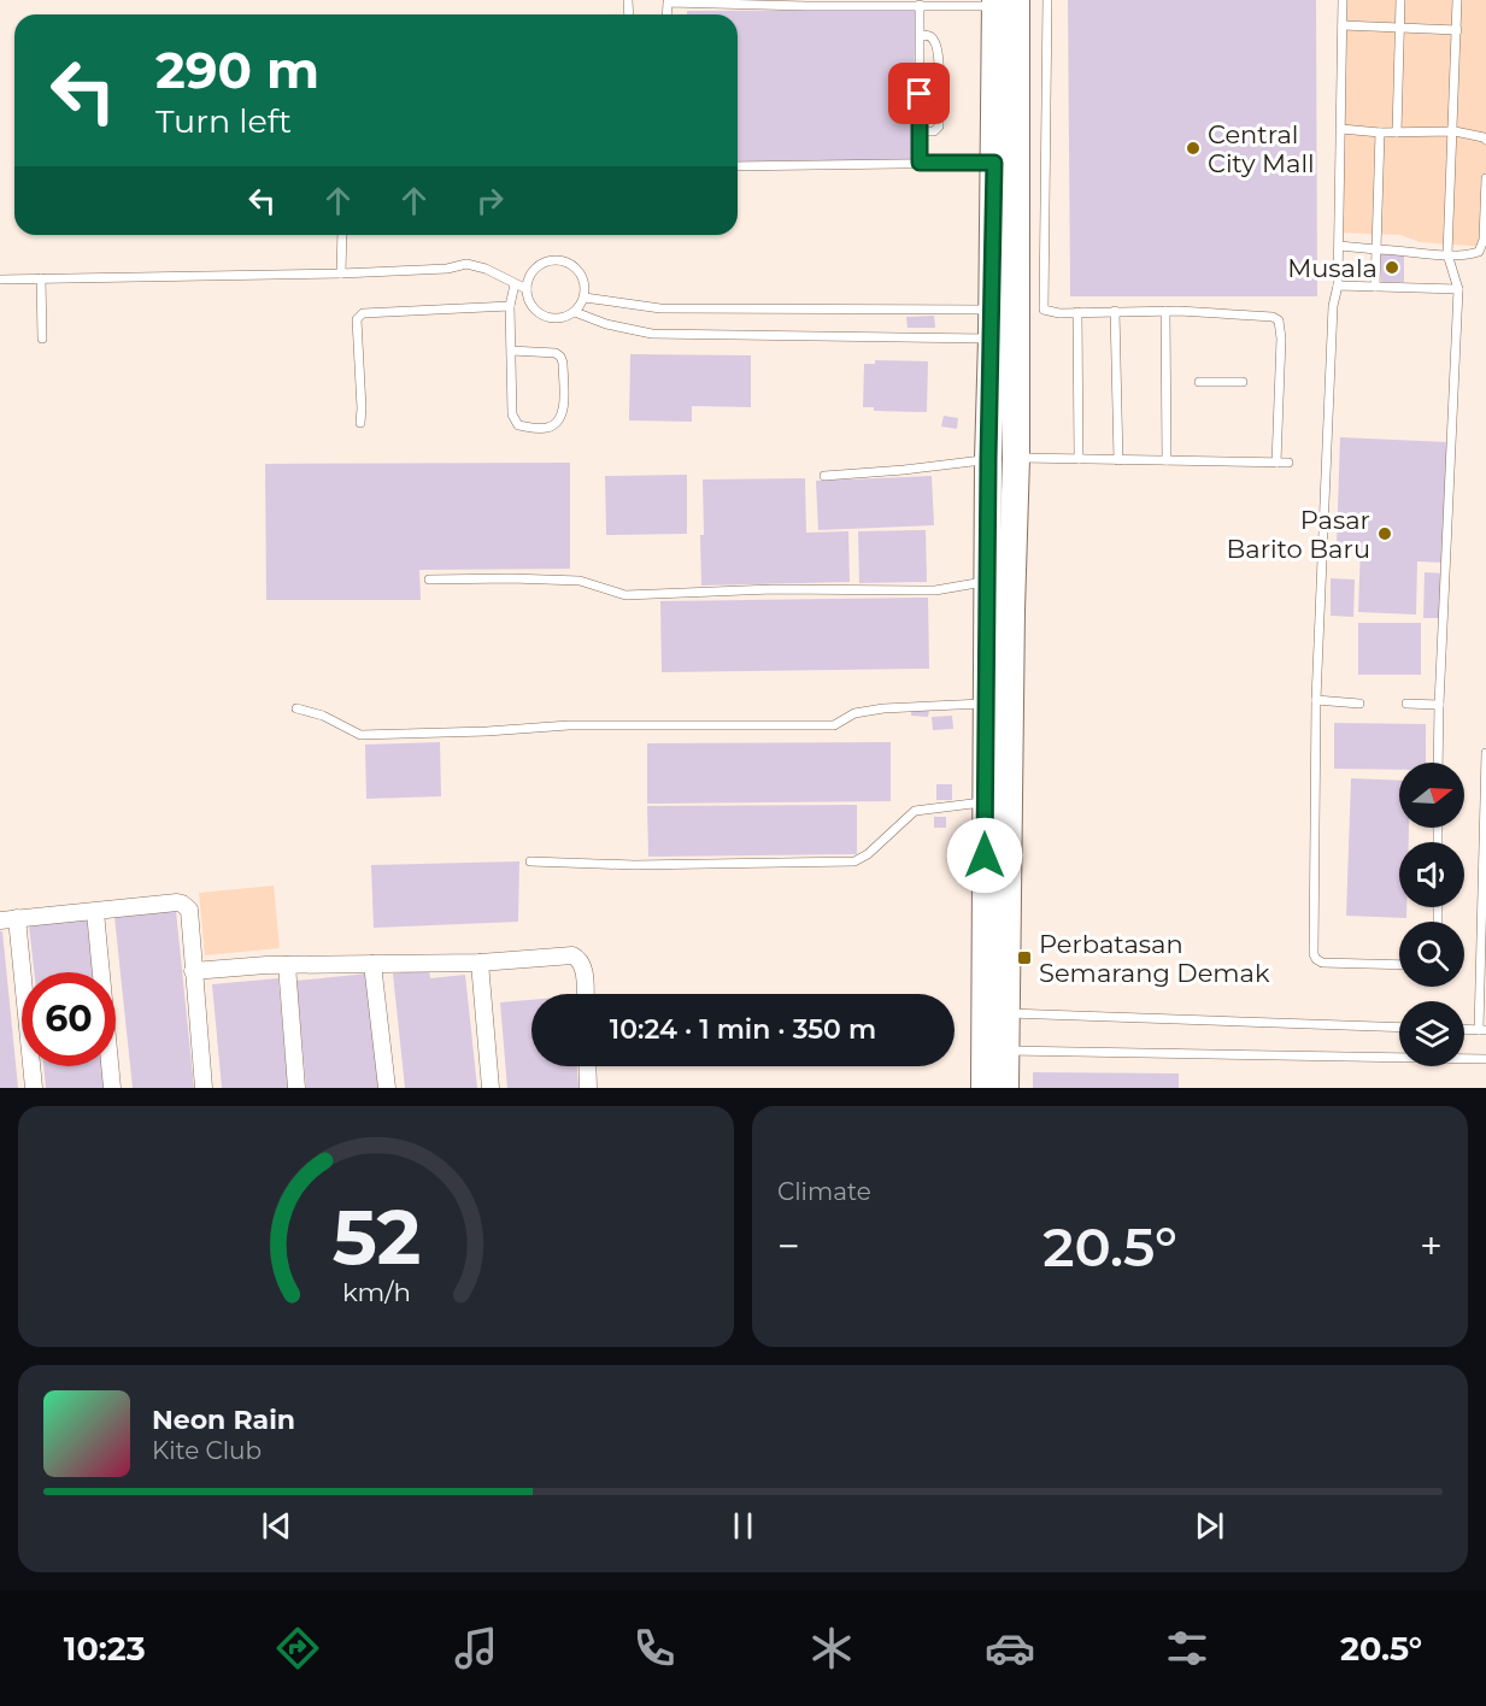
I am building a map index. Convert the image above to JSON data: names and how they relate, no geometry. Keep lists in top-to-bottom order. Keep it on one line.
{"places":{"other":["Central City Mall","Musala","Pasar Barito Baru"],"transit":["Perbatasan Semarang Demak"]},"north":"right","page":{"turn":["290 m","Turn left"],"limit":"60","trip":"10:24 · 1 min · 350 m","tile":"Climate","heat":["−","20.5°","+"],"song":["Neon Rain","Kite Club"],"tabs":["10:23","20.5°"],"gauge":["52","km/h"]}}
